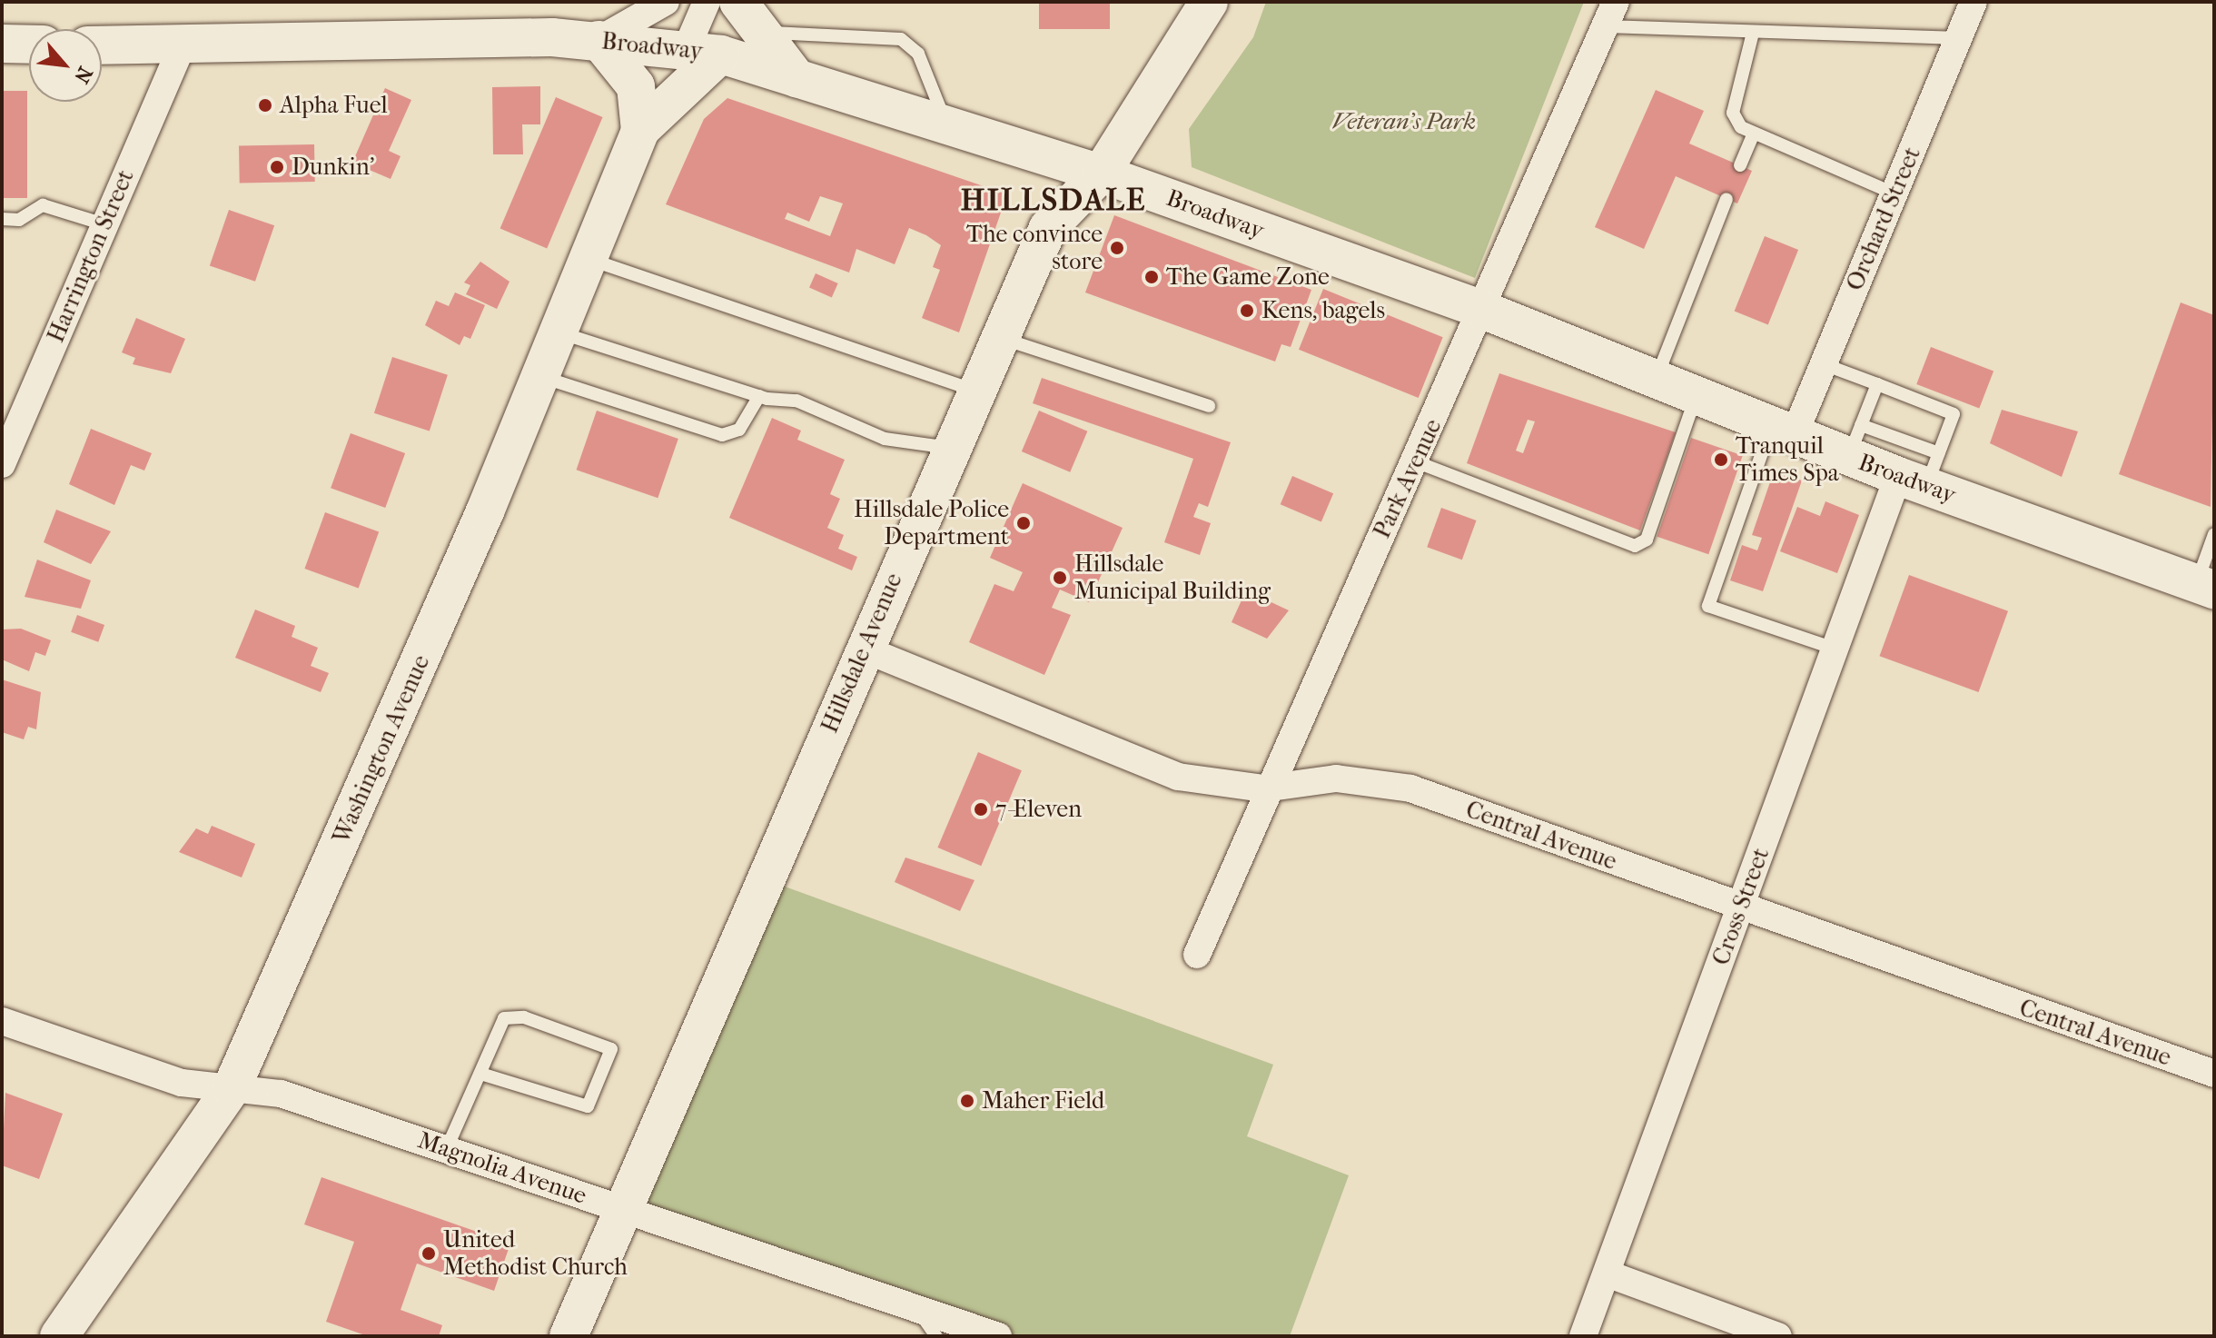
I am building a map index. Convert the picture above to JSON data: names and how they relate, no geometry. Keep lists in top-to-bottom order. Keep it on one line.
{"streets":{"street":["Broadway","Orchard Street","Harrington Street","Park Avenue","Hillsdale Avenue","Washington Avenue","Central Avenue","Cross Street","Magnolia Avenue"]},"crossings":[["Broadway","Orchard Street"],["Broadway","Harrington Street"],["Broadway","Park Avenue"],["Broadway","Hillsdale Avenue"],["Broadway","Washington Avenue"],["Broadway","Cross Street"],["Park Avenue","Central Avenue"],["Hillsdale Avenue","Central Avenue"],["Hillsdale Avenue","Magnolia Avenue"],["Washington Avenue","Magnolia Avenue"],["Central Avenue","Cross Street"]],"districts":["HILLSDALE"],"parks":["Veteran's Park"],"places":["Alpha Fuel","Dunkin'","The convince store","The Game Zone","Kens, bagels","Tranquil Times Spa","Hillsdale Police Department","Hillsdale Municipal Building","7-Eleven","Maher Field","United Methodist Church"],"north":"bottom right"}
